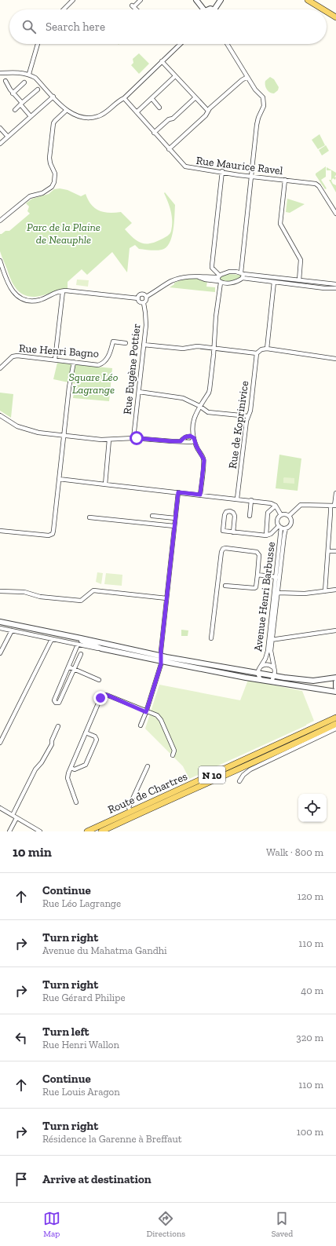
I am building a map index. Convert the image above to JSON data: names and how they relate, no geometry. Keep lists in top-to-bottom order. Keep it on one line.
{"streets":{"main road":["N 10","Route de Chartres"],"street":["Rue Maurice Ravel","Rue Henri Bagno","Rue Eugène Pottier","Rue de Koprinivice","Avenue Henri Barbusse"]},"parks":["Parc de la Plaine de Neauphle","Square Léo Lagrange"],"page":{"search":"Search here","heading":["10 min","Walk · 800 m"],"list":[["Continue","Rue Léo Lagrange","120 m"],["Turn right","Avenue du Mahatma Gandhi","110 m"],["Turn right","Rue Gérard Philipe","40 m"],["Turn left","Rue Henri Wallon","320 m"],["Continue","Rue Louis Aragon","110 m"],["Turn right","Résidence la Garenne à Breffaut","100 m"],"Arrive at destination"],"nav":["Map","Directions","Saved"]}}
